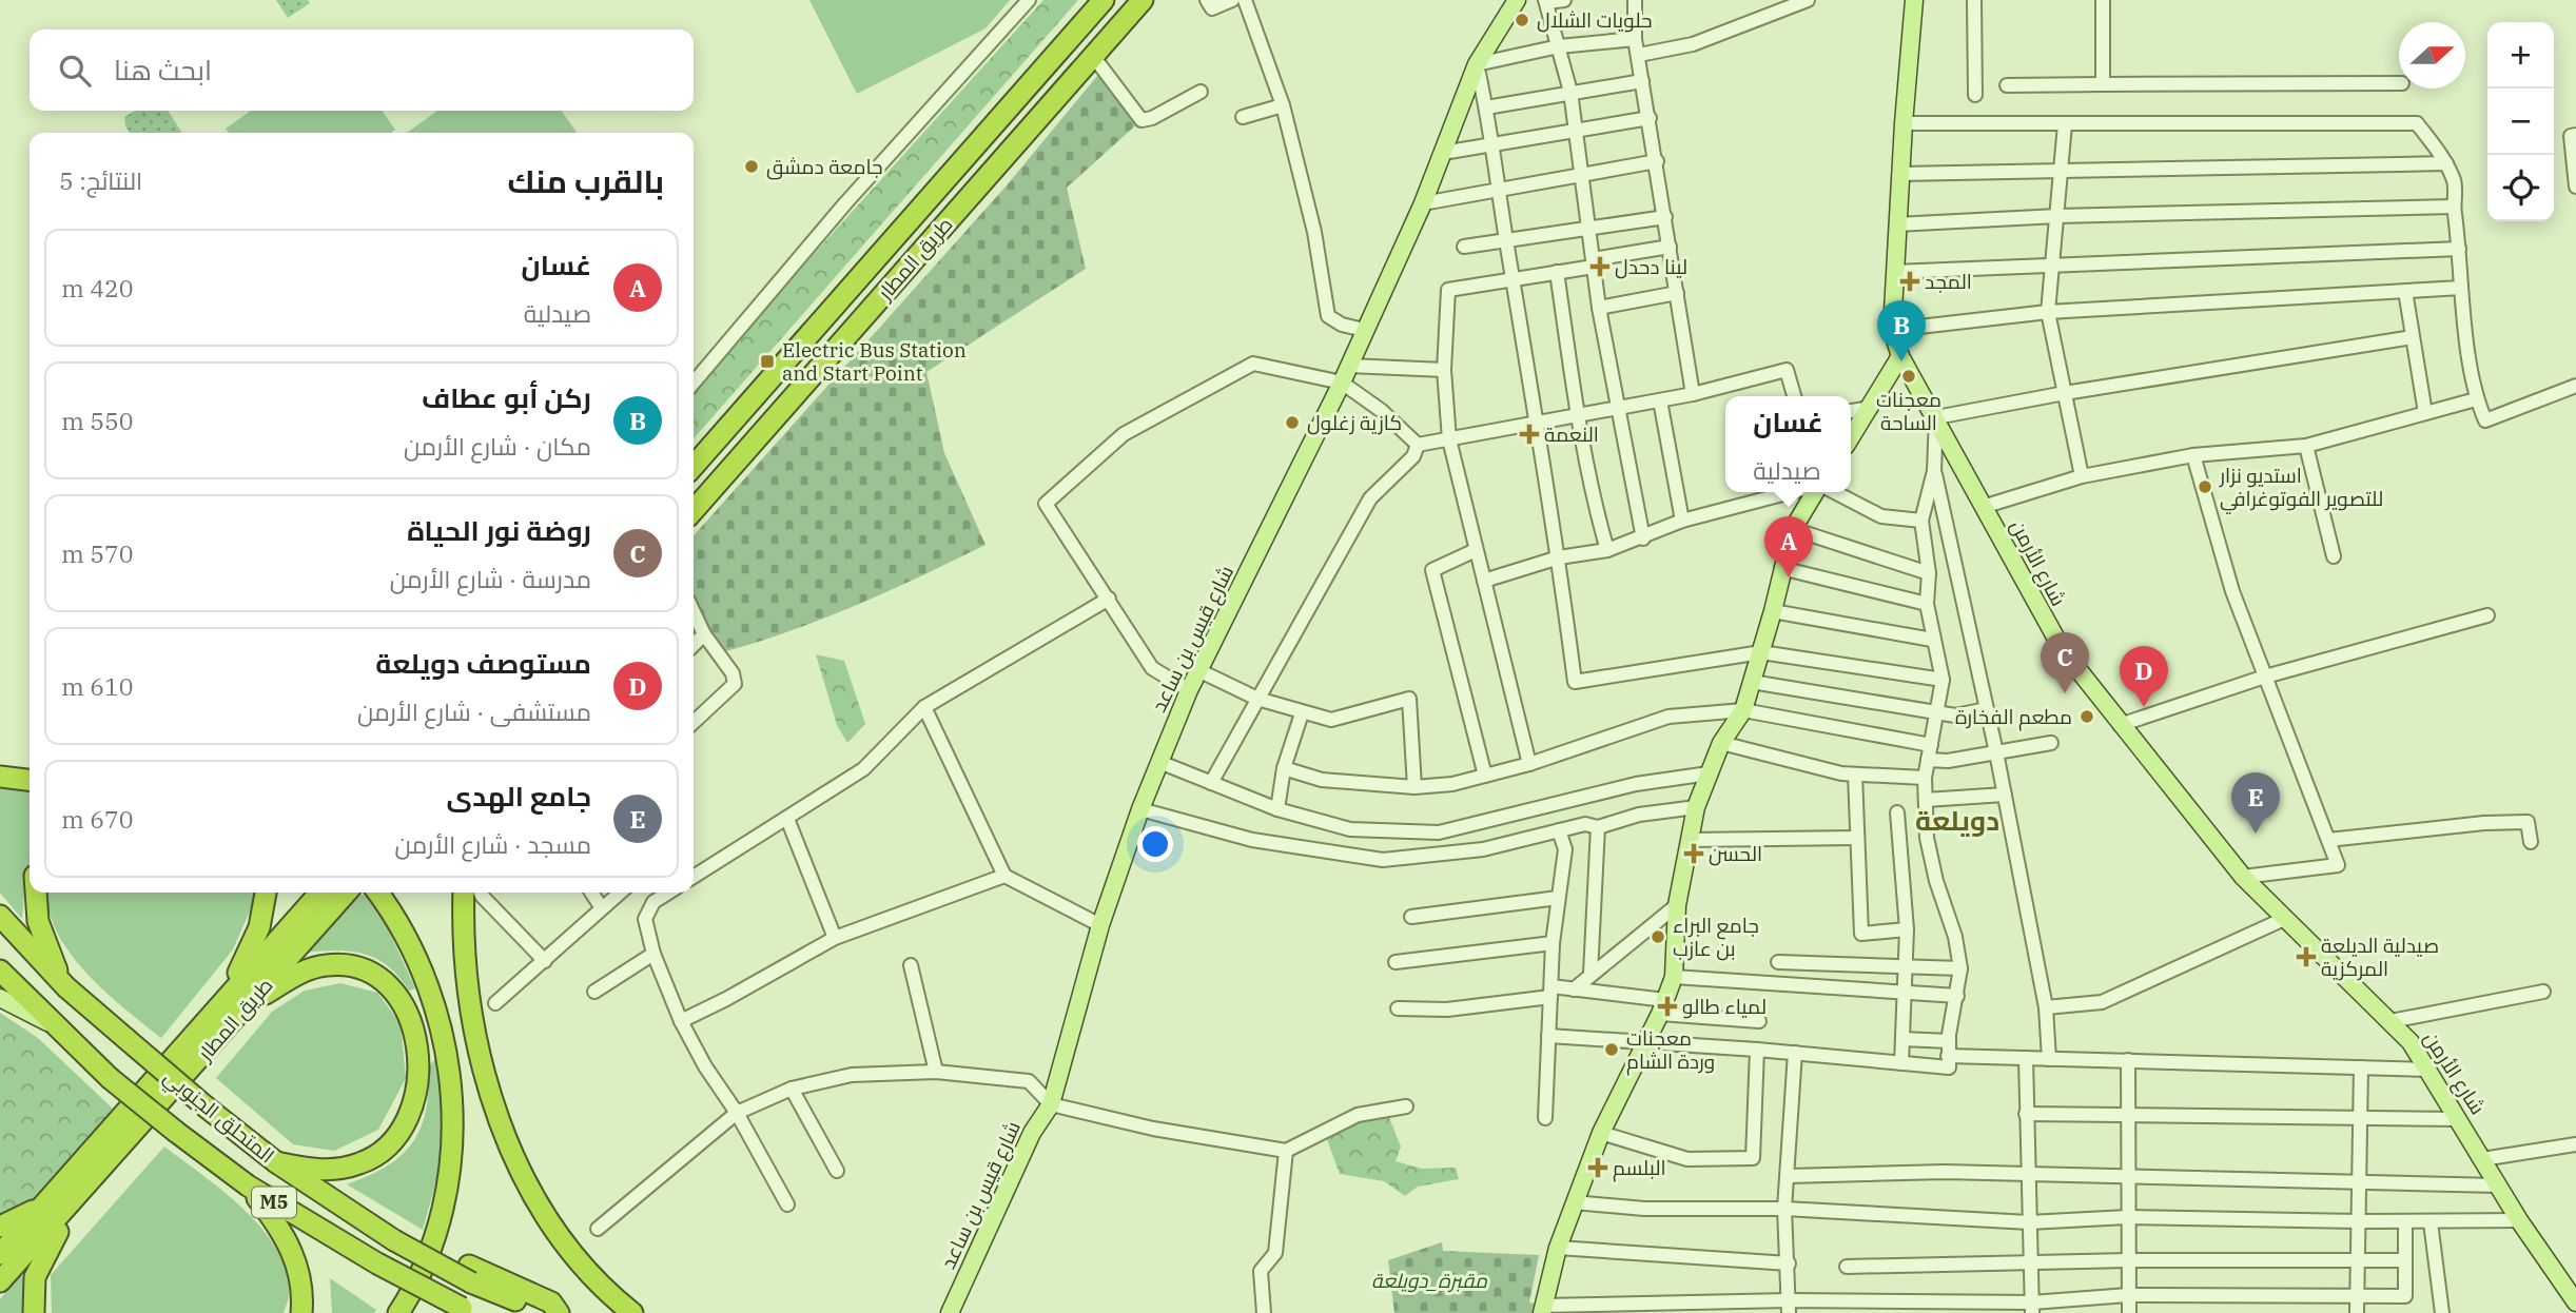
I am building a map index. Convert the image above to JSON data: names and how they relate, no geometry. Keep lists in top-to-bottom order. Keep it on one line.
{"streets":{"highway":["طريق المطار","المتحلق الجنوبي","M5"],"main road":["شارع الأرمن","شارع قيس بن ساعد"]},"districts":["دويلعة"],"parks":["مقبرة_دويلعة"],"places":{"other":["حلويات الشلال","جامعة دمشق","معجنات الساحة","كازية زغلول","استديو نزار للتصوير الفوتوغرافي","مطعم الفخارة","جامع البراء بن عازب","معجنات وردة الشام"],"health":["لينا دحدل","المجد","النعمة","الحسن","صيدلية الديلعة المركزية","لمياء طالو","البلسم"],"transit":["Electric Bus Station and Start Point"]},"north":"right","page":{"map_buttons":["+","−"],"search":"ابحث هنا","heading":["بالقرب منك","النتائج: 5"],"list":[{"mark":"A","name":"غسان","note":"صيدلية","value":"420 m"},{"mark":"B","name":"ركن أبو عطاف","note":"مكان · شارع الأرمن","value":"550 m"},{"mark":"C","name":"روضة نور الحياة","note":"مدرسة · شارع الأرمن","value":"570 m"},{"mark":"D","name":"مستوصف دويلعة","note":"مستشفى · شارع الأرمن","value":"610 m"},{"mark":"E","name":"جامع الهدى","note":"مسجد · شارع الأرمن","value":"670 m"}],"pins":["B","A","C","D","E"],"popup":["غسان","صيدلية"]}}
